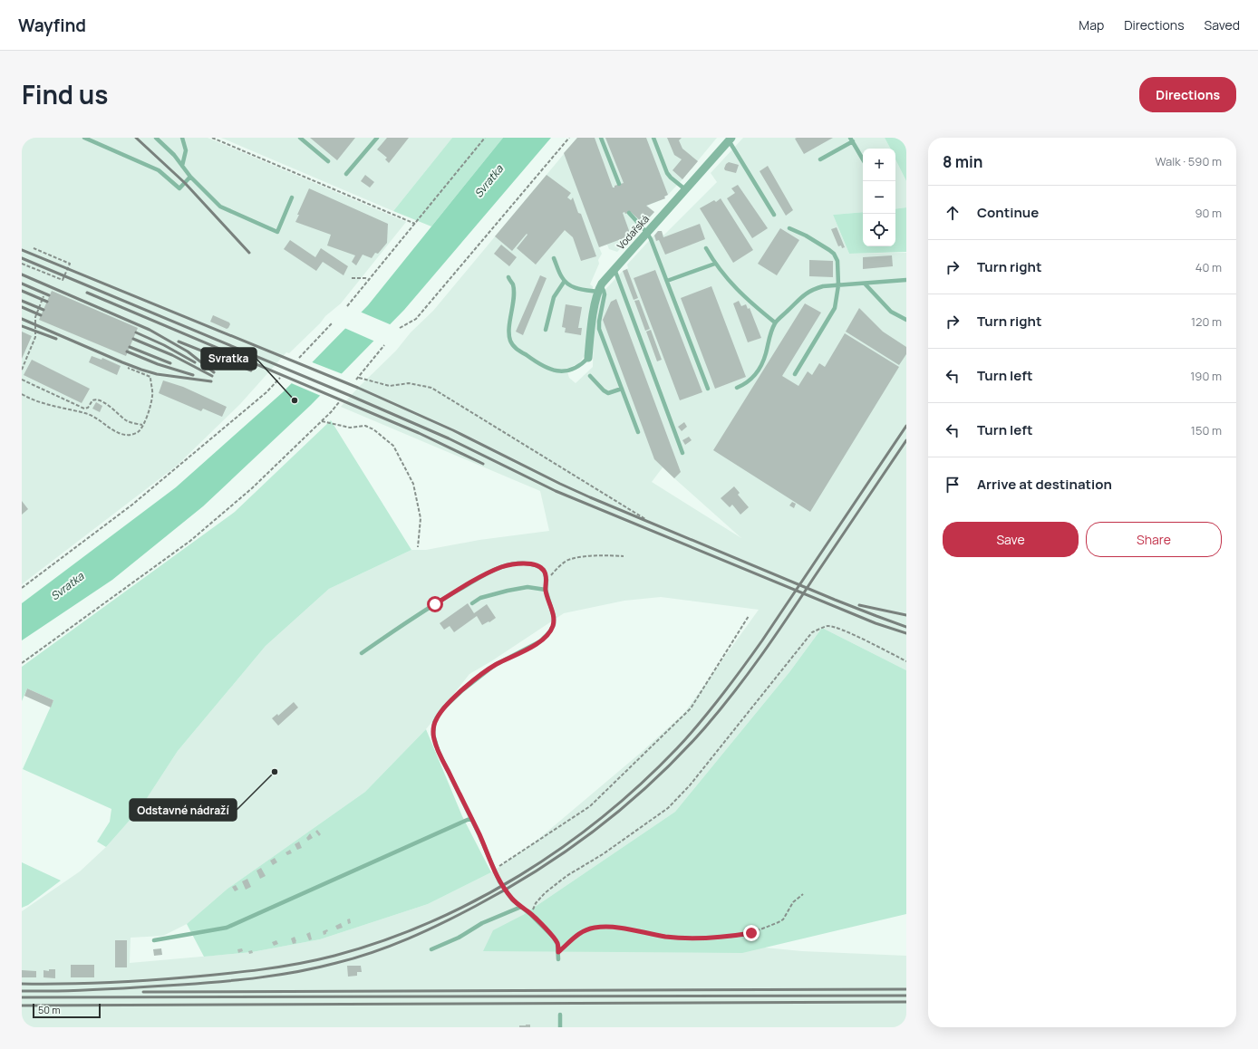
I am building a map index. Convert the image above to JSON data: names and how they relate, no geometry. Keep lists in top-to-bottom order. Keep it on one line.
{"streets":{"street":["Vodařská"]},"water":["Svratka"],"places":["Svratka","Odstavné nádraží"],"scale_bar":"50 m","page":{"header":"Wayfind","nav":["Map","Directions","Saved"],"title":"Find us","buttons":["Directions",["Save","Share"]],"heading":["8 min","Walk · 590 m"],"map_buttons":["+","−"],"list":[["Continue","90 m"],["Turn right","40 m"],["Turn right","120 m"],["Turn left","190 m"],["Turn left","150 m"],"Arrive at destination"],"scale":"50 m"}}
